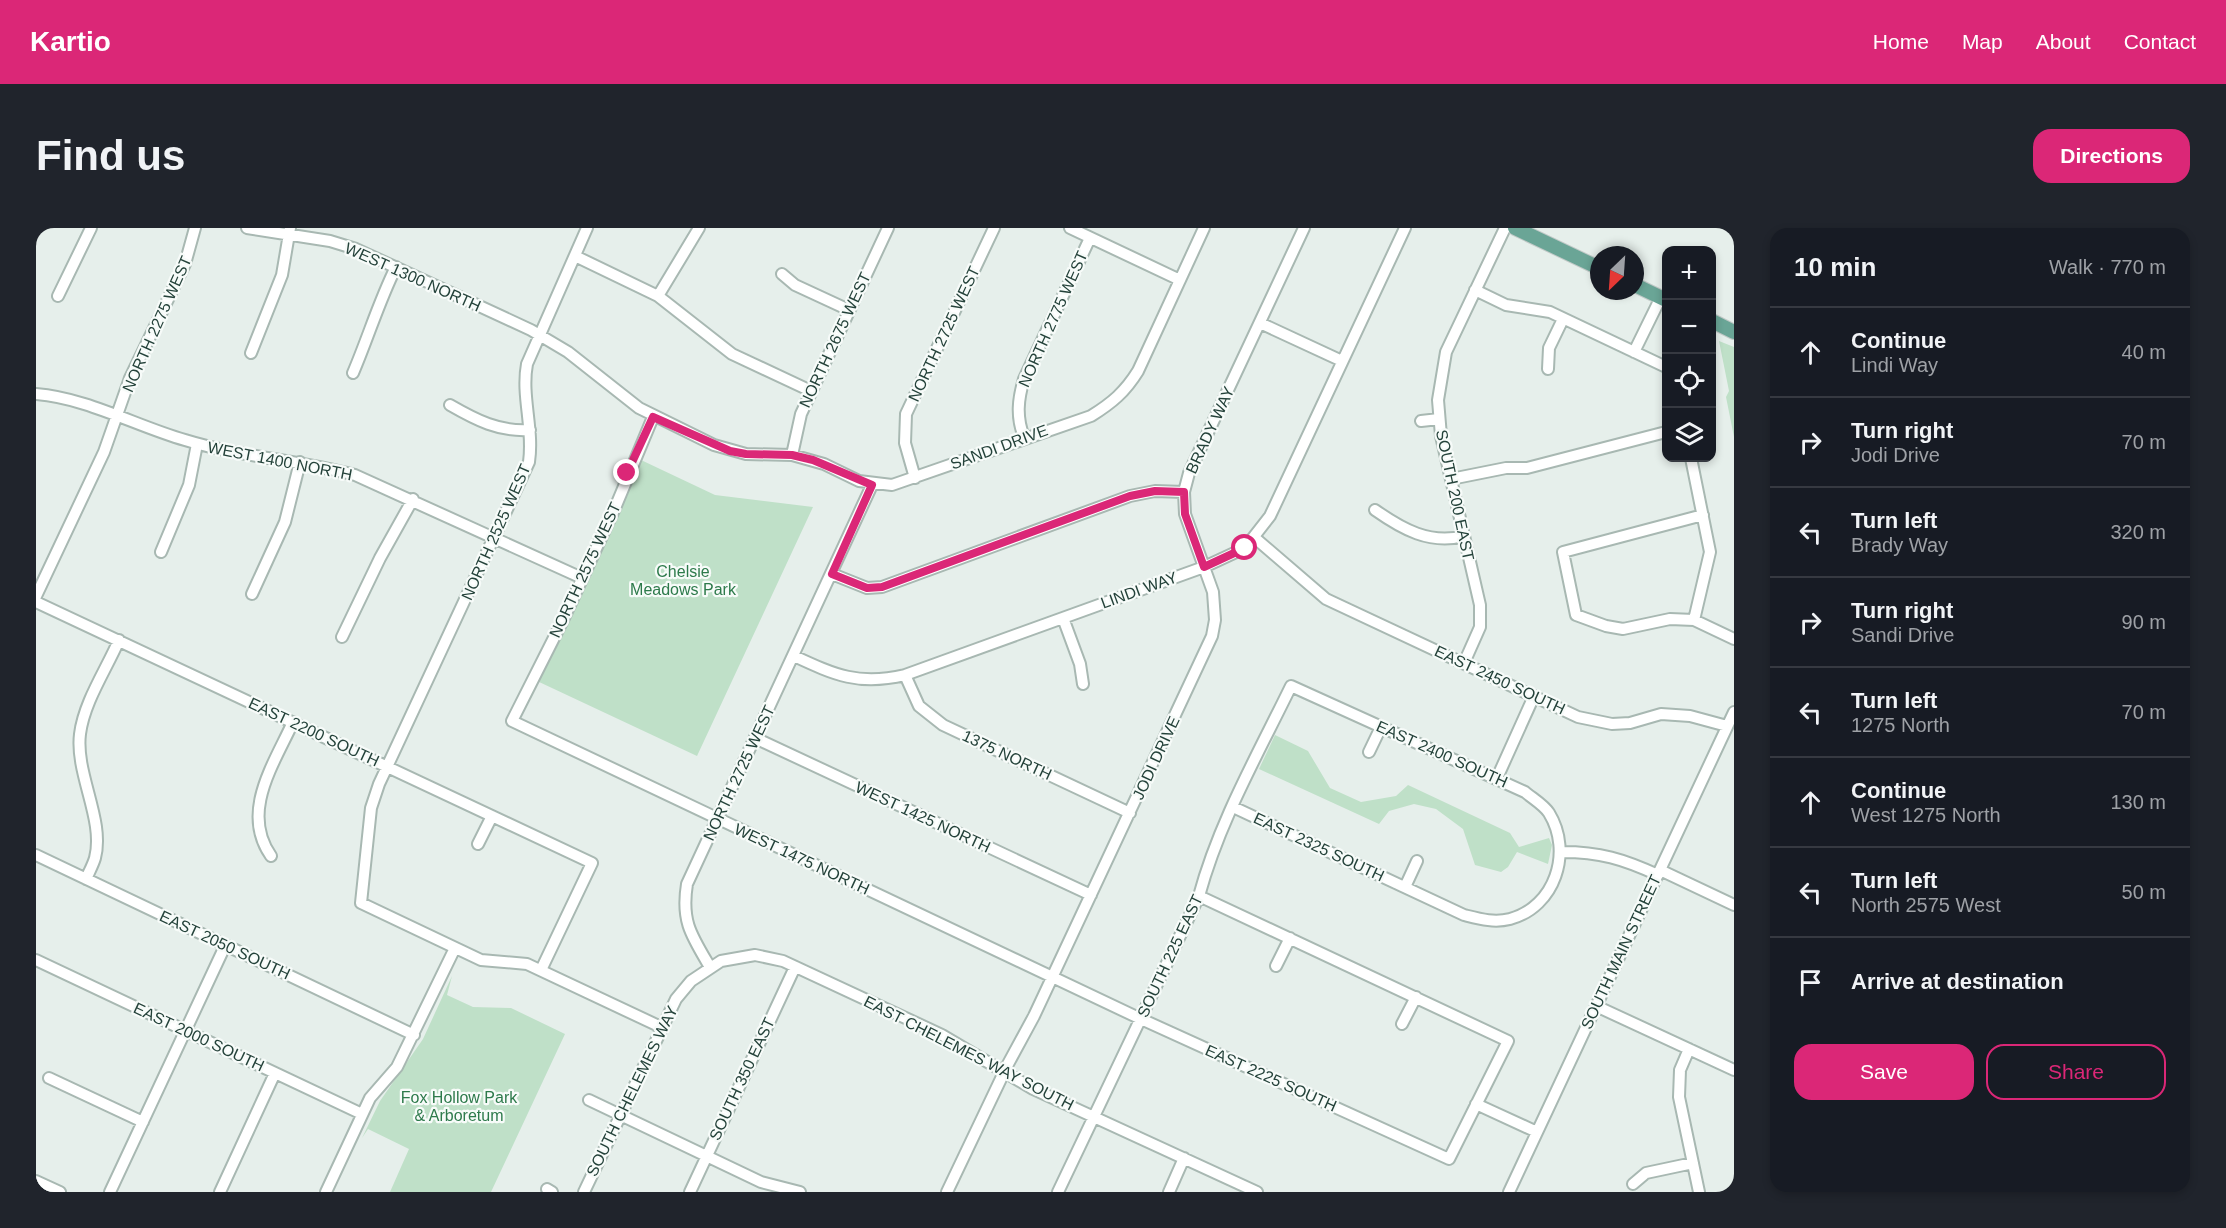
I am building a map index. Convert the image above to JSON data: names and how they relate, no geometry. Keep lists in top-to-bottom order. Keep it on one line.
{"streets":{"street":["WEST 1300 NORTH","NORTH 2775 WEST","NORTH 2275 WEST","NORTH 2725 WEST","NORTH 2675 WEST","BRADY WAY","SANDI DRIVE","WEST 1400 NORTH","SOUTH 200 EAST","NORTH 2525 WEST","NORTH 2575 WEST","LINDI WAY","EAST 2450 SOUTH","EAST 2200 SOUTH","EAST 2400 SOUTH","1375 NORTH","JODI DRIVE","WEST 1425 NORTH","EAST 2325 SOUTH","WEST 1475 NORTH","EAST 2050 SOUTH","SOUTH MAIN STREET","SOUTH 225 EAST","EAST 2000 SOUTH","EAST CHELEMES WAY SOUTH","EAST 2225 SOUTH","SOUTH 350 EAST","SOUTH CHELEMES WAY"]},"crossings":[["WEST 1300 NORTH","NORTH 2675 WEST"],["WEST 1300 NORTH","SANDI DRIVE"],["WEST 1300 NORTH","NORTH 2525 WEST"],["WEST 1300 NORTH","NORTH 2575 WEST"],["NORTH 2775 WEST","SANDI DRIVE"],["NORTH 2275 WEST","WEST 1400 NORTH"],["NORTH 2725 WEST","SANDI DRIVE"],["NORTH 2725 WEST","LINDI WAY"],["NORTH 2725 WEST","WEST 1425 NORTH"],["NORTH 2725 WEST","WEST 1475 NORTH"],["NORTH 2725 WEST","EAST CHELEMES WAY SOUTH"],["NORTH 2725 WEST","SOUTH CHELEMES WAY"],["BRADY WAY","JODI DRIVE"],["WEST 1400 NORTH","NORTH 2525 WEST"],["WEST 1400 NORTH","NORTH 2575 WEST"],["SOUTH 200 EAST","EAST 2450 SOUTH"],["NORTH 2525 WEST","EAST 2200 SOUTH"],["NORTH 2575 WEST","WEST 1475 NORTH"],["LINDI WAY","EAST 2450 SOUTH"],["LINDI WAY","1375 NORTH"],["LINDI WAY","JODI DRIVE"],["EAST 2450 SOUTH","SOUTH MAIN STREET"],["EAST 2400 SOUTH","EAST 2325 SOUTH"],["EAST 2400 SOUTH","SOUTH 225 EAST"],["1375 NORTH","JODI DRIVE"],["JODI DRIVE","WEST 1425 NORTH"],["JODI DRIVE","WEST 1475 NORTH"],["JODI DRIVE","EAST CHELEMES WAY SOUTH"],["EAST 2325 SOUTH","SOUTH 225 EAST"],["WEST 1475 NORTH","EAST 2225 SOUTH"],["SOUTH 225 EAST","EAST CHELEMES WAY SOUTH"],["SOUTH 225 EAST","EAST 2225 SOUTH"],["EAST CHELEMES WAY SOUTH","SOUTH 350 EAST"],["EAST CHELEMES WAY SOUTH","SOUTH CHELEMES WAY"]],"parks":["Chelsie Meadows Park","Fox Hollow Park & Arboretum"],"north":"bottom left","page":{"header":"Kartio","nav":["Home","Map","About","Contact"],"buttons":["Directions",["Save","Share"]],"title":"Find us","heading":["10 min","Walk · 770 m"],"map_buttons":["+","−"],"list":[["Continue","Lindi Way","40 m"],["Turn right","Jodi Drive","70 m"],["Turn left","Brady Way","320 m"],["Turn right","Sandi Drive","90 m"],["Turn left","1275 North","70 m"],["Continue","West 1275 North","130 m"],["Turn left","North 2575 West","50 m"],"Arrive at destination"]}}
